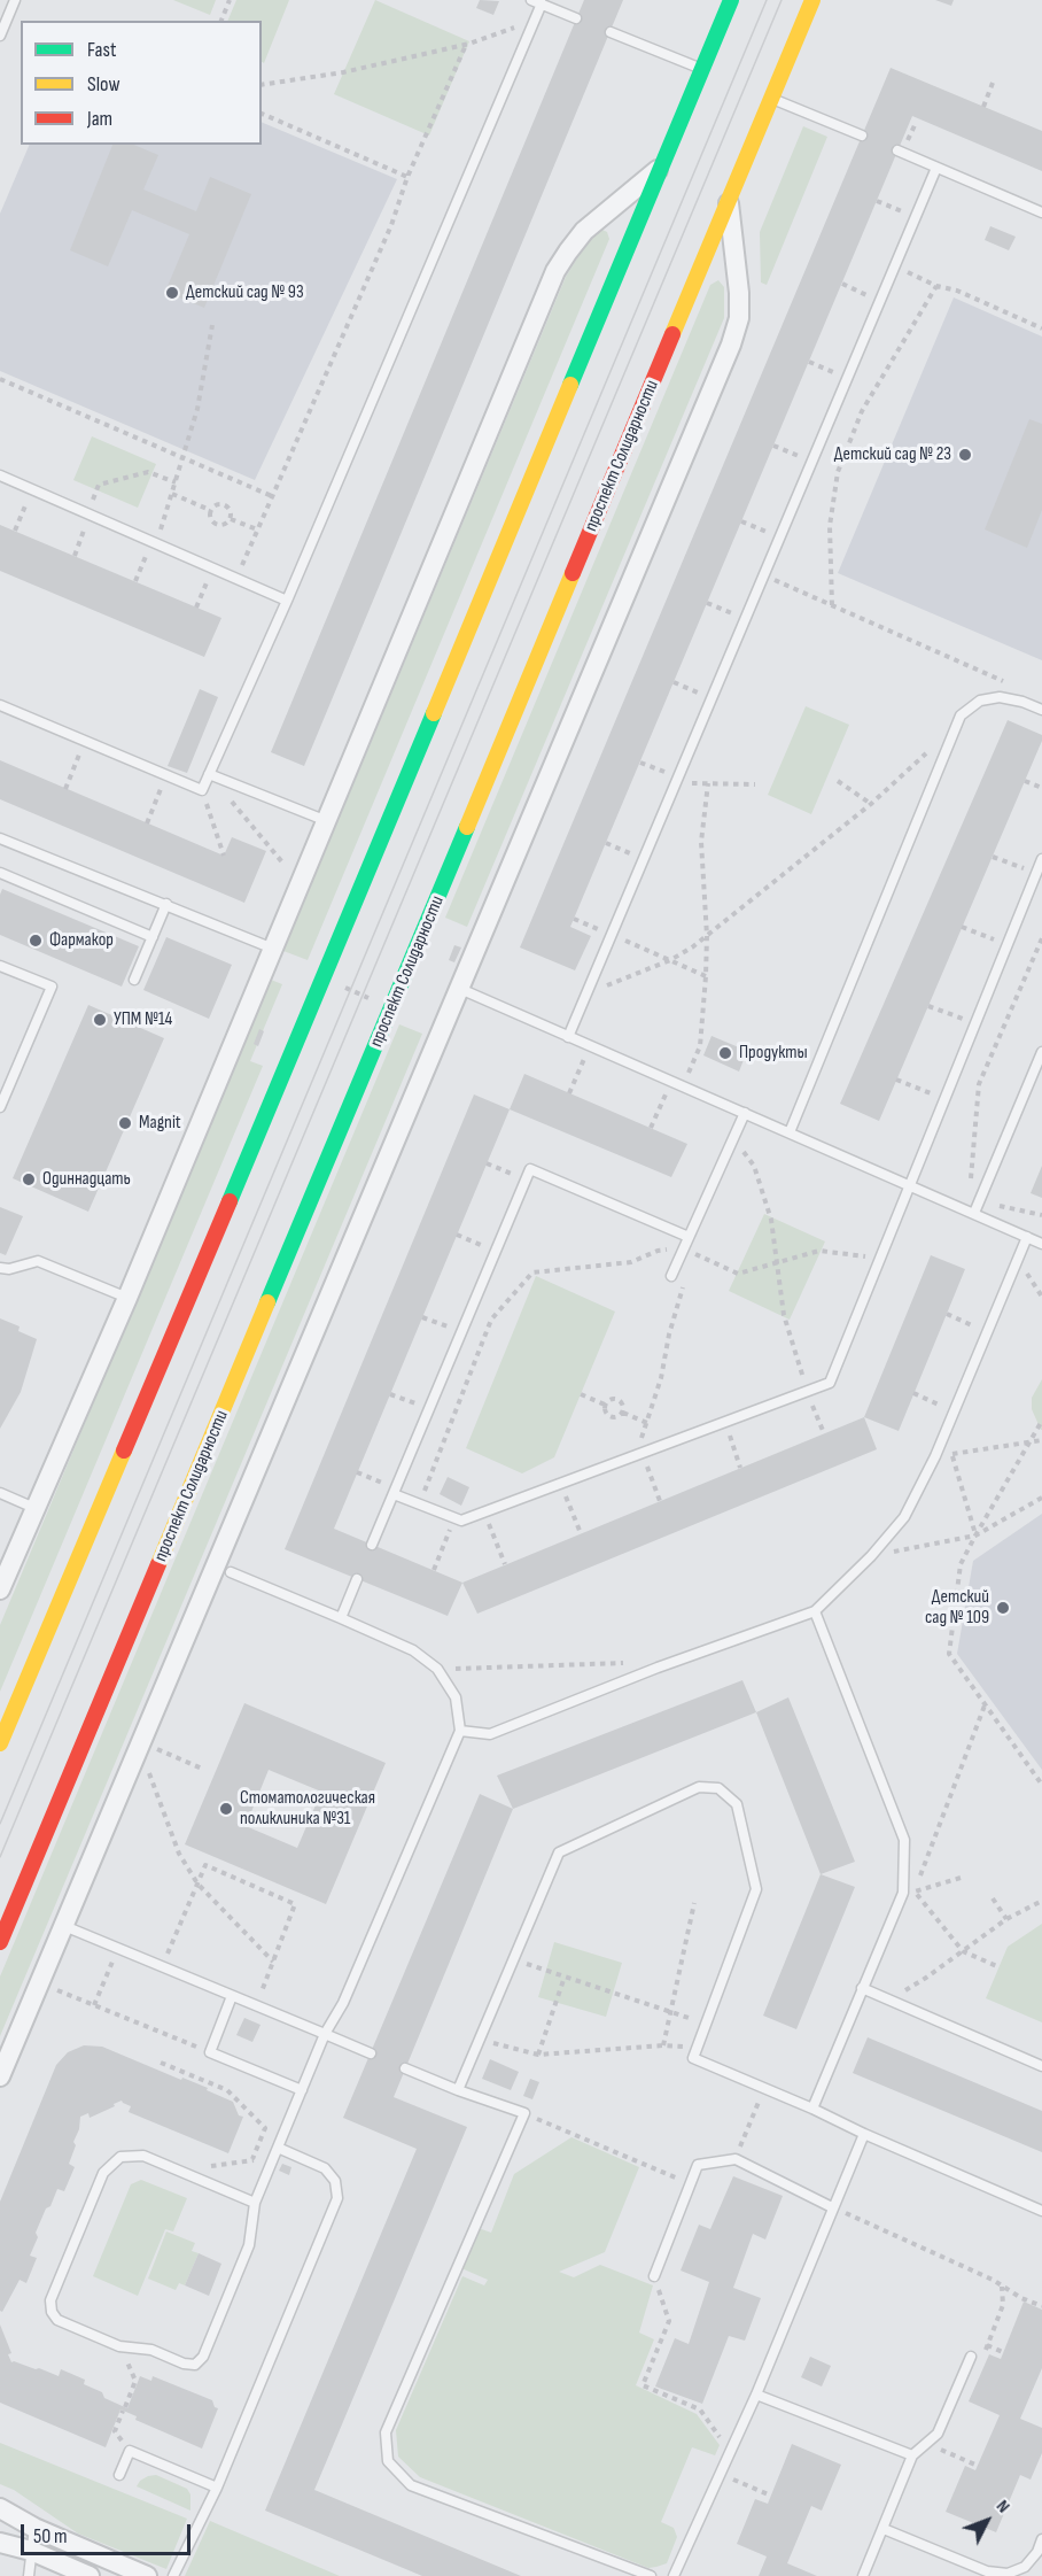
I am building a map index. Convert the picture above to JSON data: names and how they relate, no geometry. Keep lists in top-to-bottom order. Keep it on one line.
{"streets":{"main road":["проспект Солидарности"]},"places":["Детский сад № 93","Детский сад № 23","Фармакор","УПМ №14","Продукты","Magnit","Одиннадцать","Детский сад № 109","Стоматологическая поликлиника №31"],"legend":["Fast","Slow","Jam"],"scale_bar":"50 m","north":"top right"}
